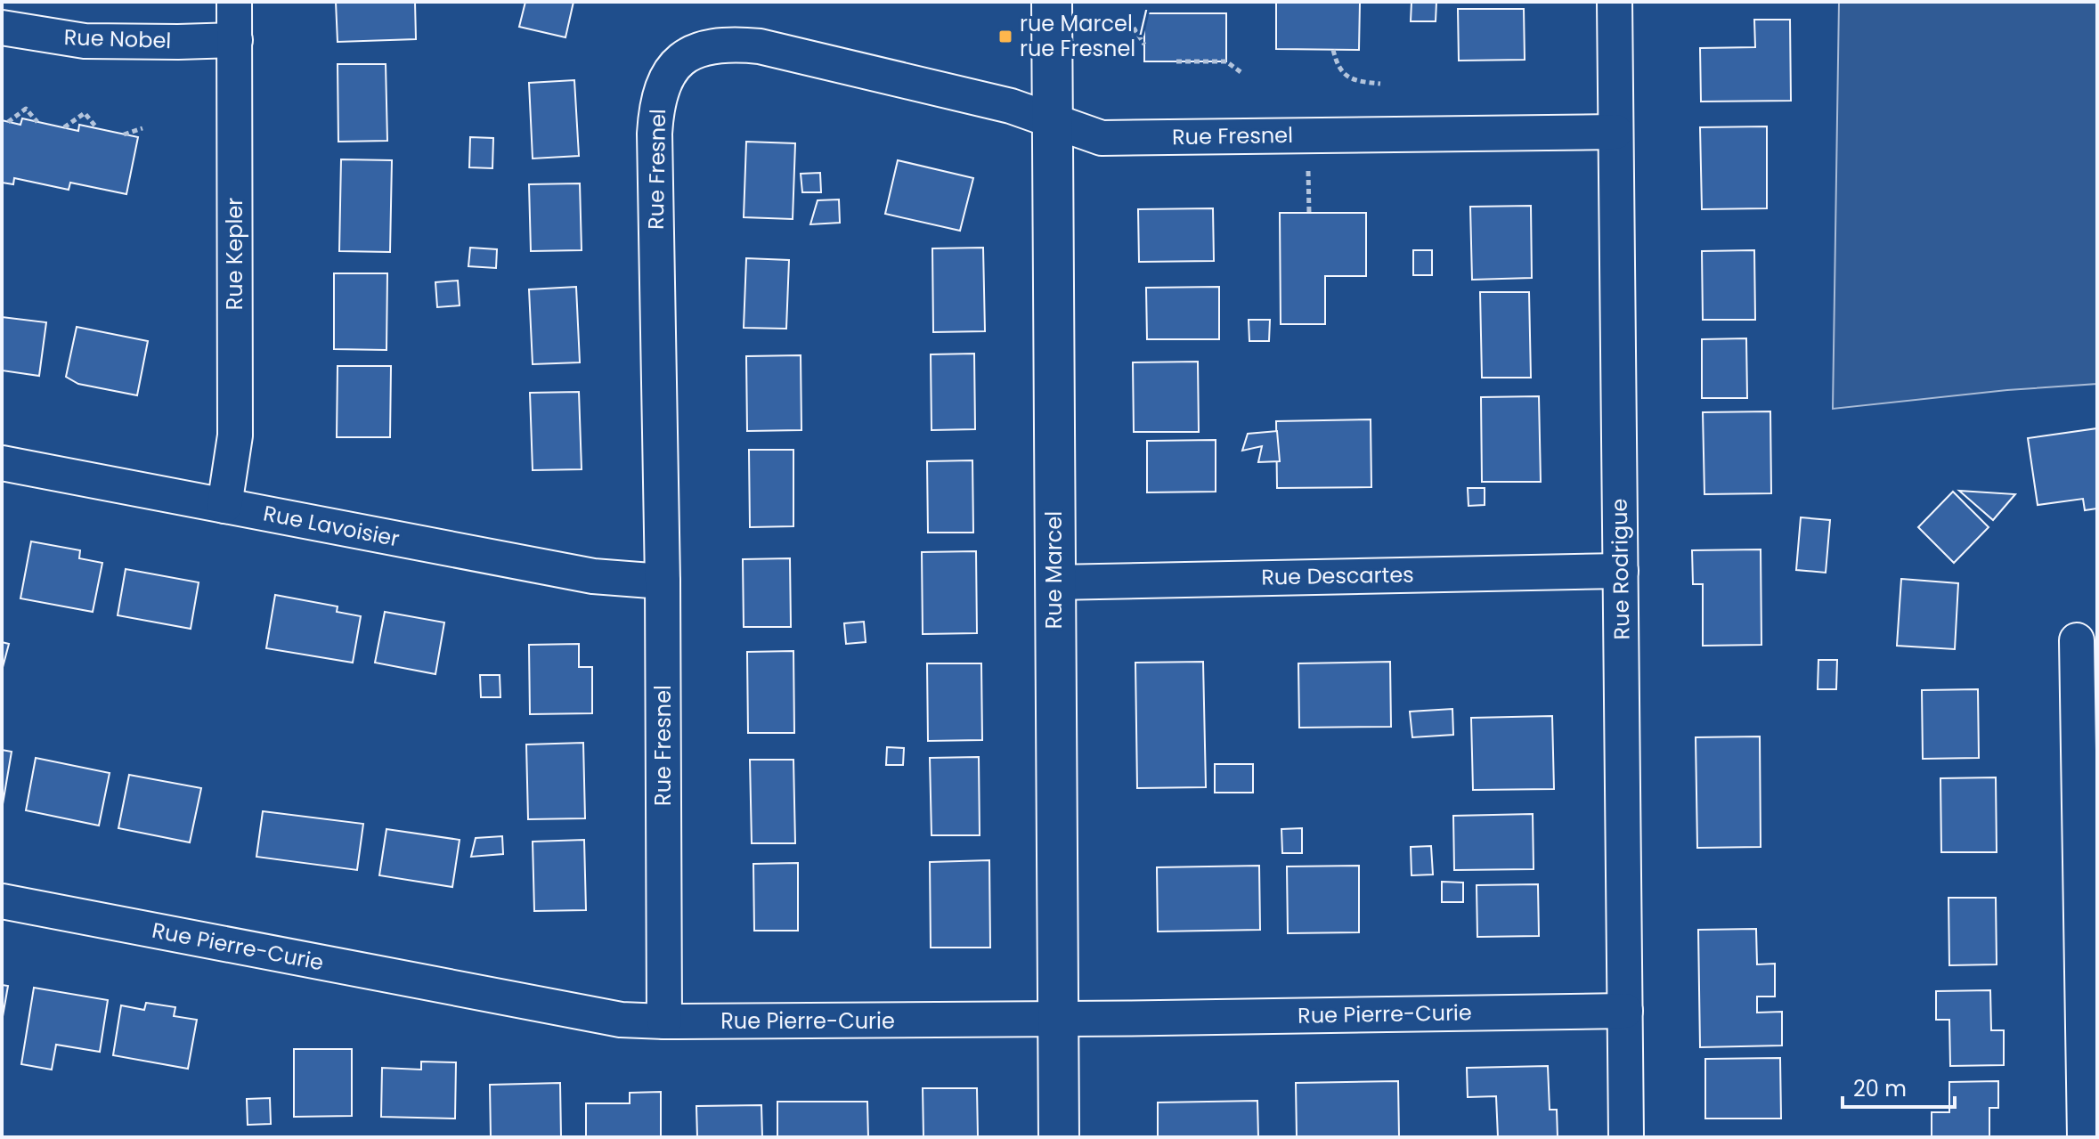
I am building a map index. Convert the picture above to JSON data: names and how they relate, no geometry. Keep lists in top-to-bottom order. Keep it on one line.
{"streets":{"street":["Rue Nobel","Rue Fresnel","Rue Kepler","Rue Lavoisier","Rue Rodrigue","Rue Marcel","Rue Descartes","Rue Pierre-Curie"]},"crossings":[["Rue Nobel","Rue Kepler"],["Rue Fresnel","Rue Lavoisier"],["Rue Fresnel","Rue Rodrigue"],["Rue Fresnel","Rue Marcel"],["Rue Fresnel","Rue Pierre-Curie"],["Rue Kepler","Rue Lavoisier"],["Rue Rodrigue","Rue Descartes"],["Rue Rodrigue","Rue Pierre-Curie"],["Rue Marcel","Rue Descartes"],["Rue Marcel","Rue Pierre-Curie"]],"places":{"transit":["rue Marcel / rue Fresnel"]},"scale_bar":"20 m"}
